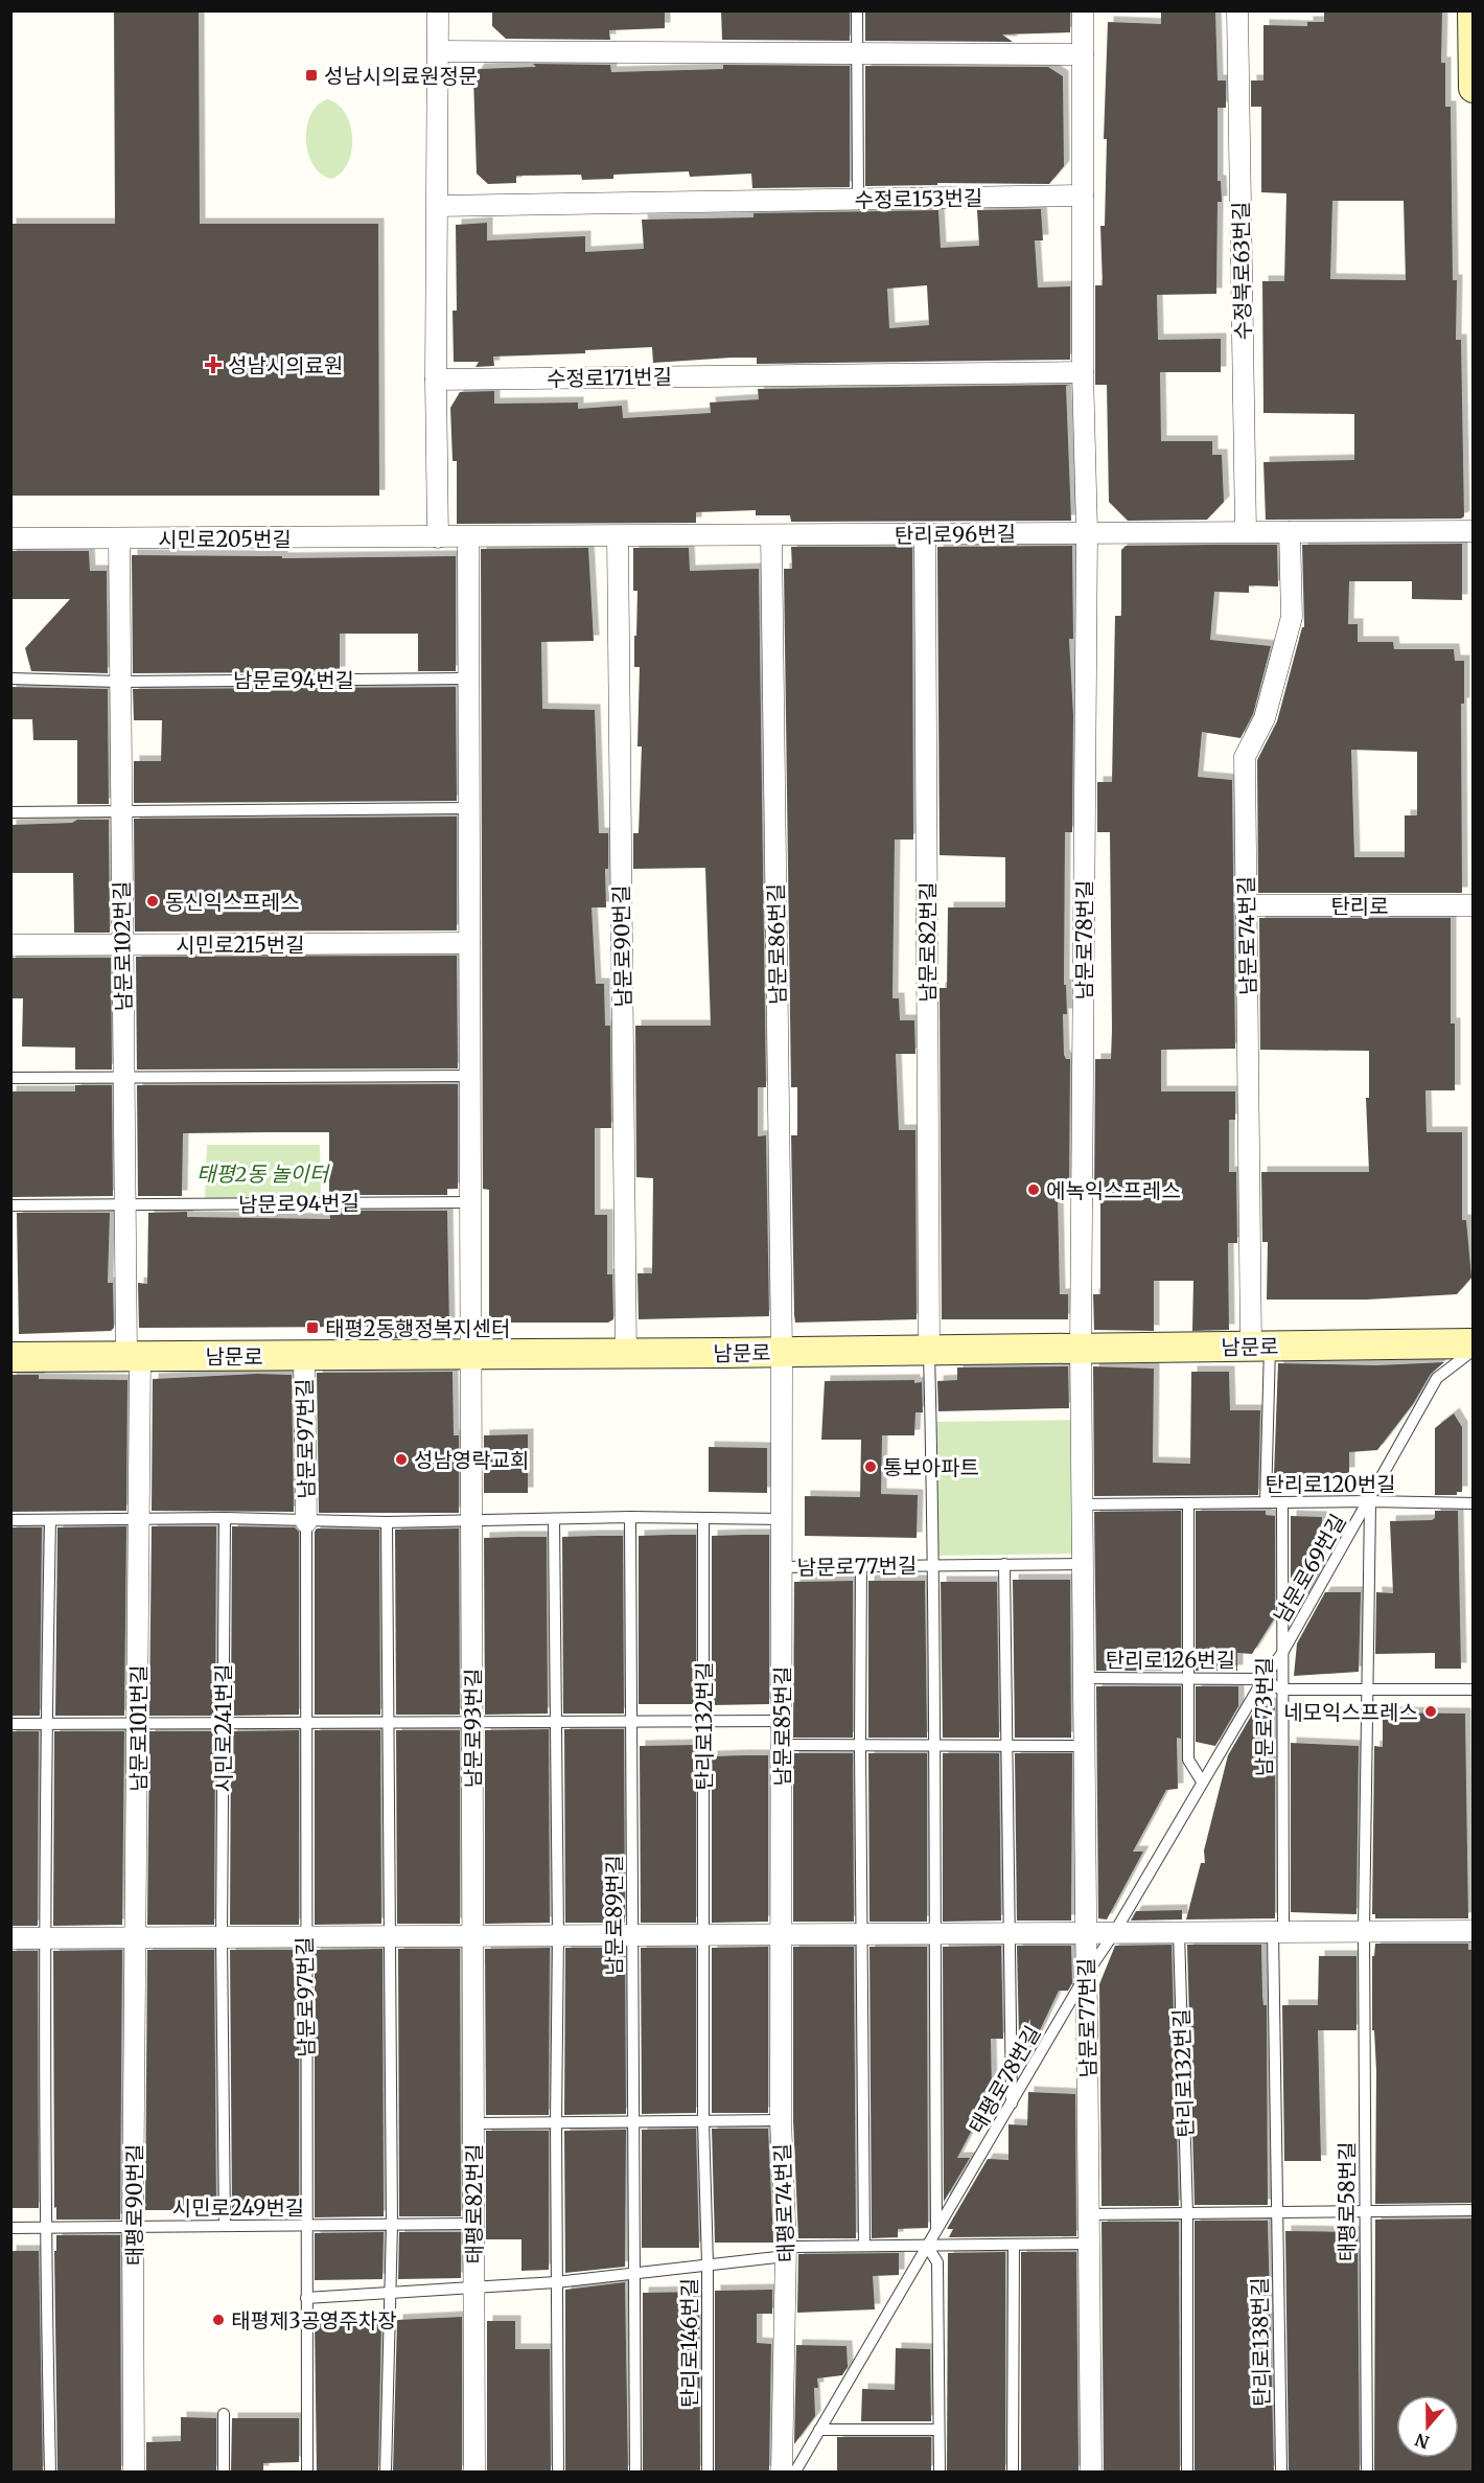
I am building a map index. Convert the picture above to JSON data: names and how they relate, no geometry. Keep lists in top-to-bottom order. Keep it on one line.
{"streets":{"main road":["남문로"],"street":["수정로153번길","수정북로63번길","수정로171번길","탄리로96번길","시민로205번길","탄리로","남문로74번길","남문로78번길","남문로82번길","시민로215번길","남문로86번길","남문로102번길","남문로90번길","남문로97번길","남문로77번길","남문로85번길","남문로101번길","남문로93번길","태평로74번길","태평로82번길","태평로90번길"],"lane":["남문로94번길","탄리로120번길","남문로69번길","탄리로126번길","남문로73번길","탄리로132번길","시민로241번길","남문로89번길","태평로78번길","태평로58번길","시민로249번길","탄리로138번길","탄리로146번길"]},"crossings":[["수정북로63번길","탄리로96번길"],["탄리로96번길","시민로205번길"],["탄리로96번길","남문로74번길"],["탄리로96번길","남문로78번길"],["탄리로96번길","남문로82번길"],["탄리로96번길","남문로86번길"],["탄리로96번길","남문로90번길"],["시민로205번길","남문로102번길"],["남문로94번길","남문로102번길"],["탄리로","남문로74번길"],["남문로74번길","남문로"],["남문로78번길","남문로"],["남문로78번길","남문로77번길"],["남문로82번길","남문로"],["시민로215번길","남문로102번길"],["남문로86번길","남문로"],["남문로86번길","남문로85번길"],["남문로102번길","남문로"],["남문로102번길","남문로101번길"],["남문로90번길","남문로"],["남문로","남문로97번길"],["남문로","남문로77번길"],["남문로","남문로85번길"],["남문로","남문로101번길"],["남문로","남문로93번길"],["남문로97번길","남문로101번길"],["남문로97번길","시민로241번길"],["남문로97번길","시민로249번길"],["탄리로120번길","남문로77번길"],["탄리로120번길","남문로69번길"],["탄리로120번길","남문로73번길"],["남문로77번길","탄리로126번길"],["남문로77번길","남문로85번길"],["남문로77번길","태평로78번길"],["남문로69번길","탄리로126번길"],["남문로69번길","남문로73번길"],["남문로69번길","태평로78번길"],["탄리로126번길","남문로73번길"],["탄리로132번길","탄리로146번길"],["남문로85번길","태평로74번길"],["남문로101번길","태평로90번길"],["시민로241번길","시민로249번길"],["남문로93번길","태평로82번길"],["태평로82번길","시민로249번길"],["태평로90번길","시민로249번길"]],"parks":["태평2동 놀이터"],"places":{"transit":["성남시의료원정문","태평2동행정복지센터"],"health":["성남시의료원"],"other":["동신익스프레스","에녹익스프레스","성남영락교회","통보아파트","네모익스프레스","태평제3공영주차장"]},"north":"bottom"}
